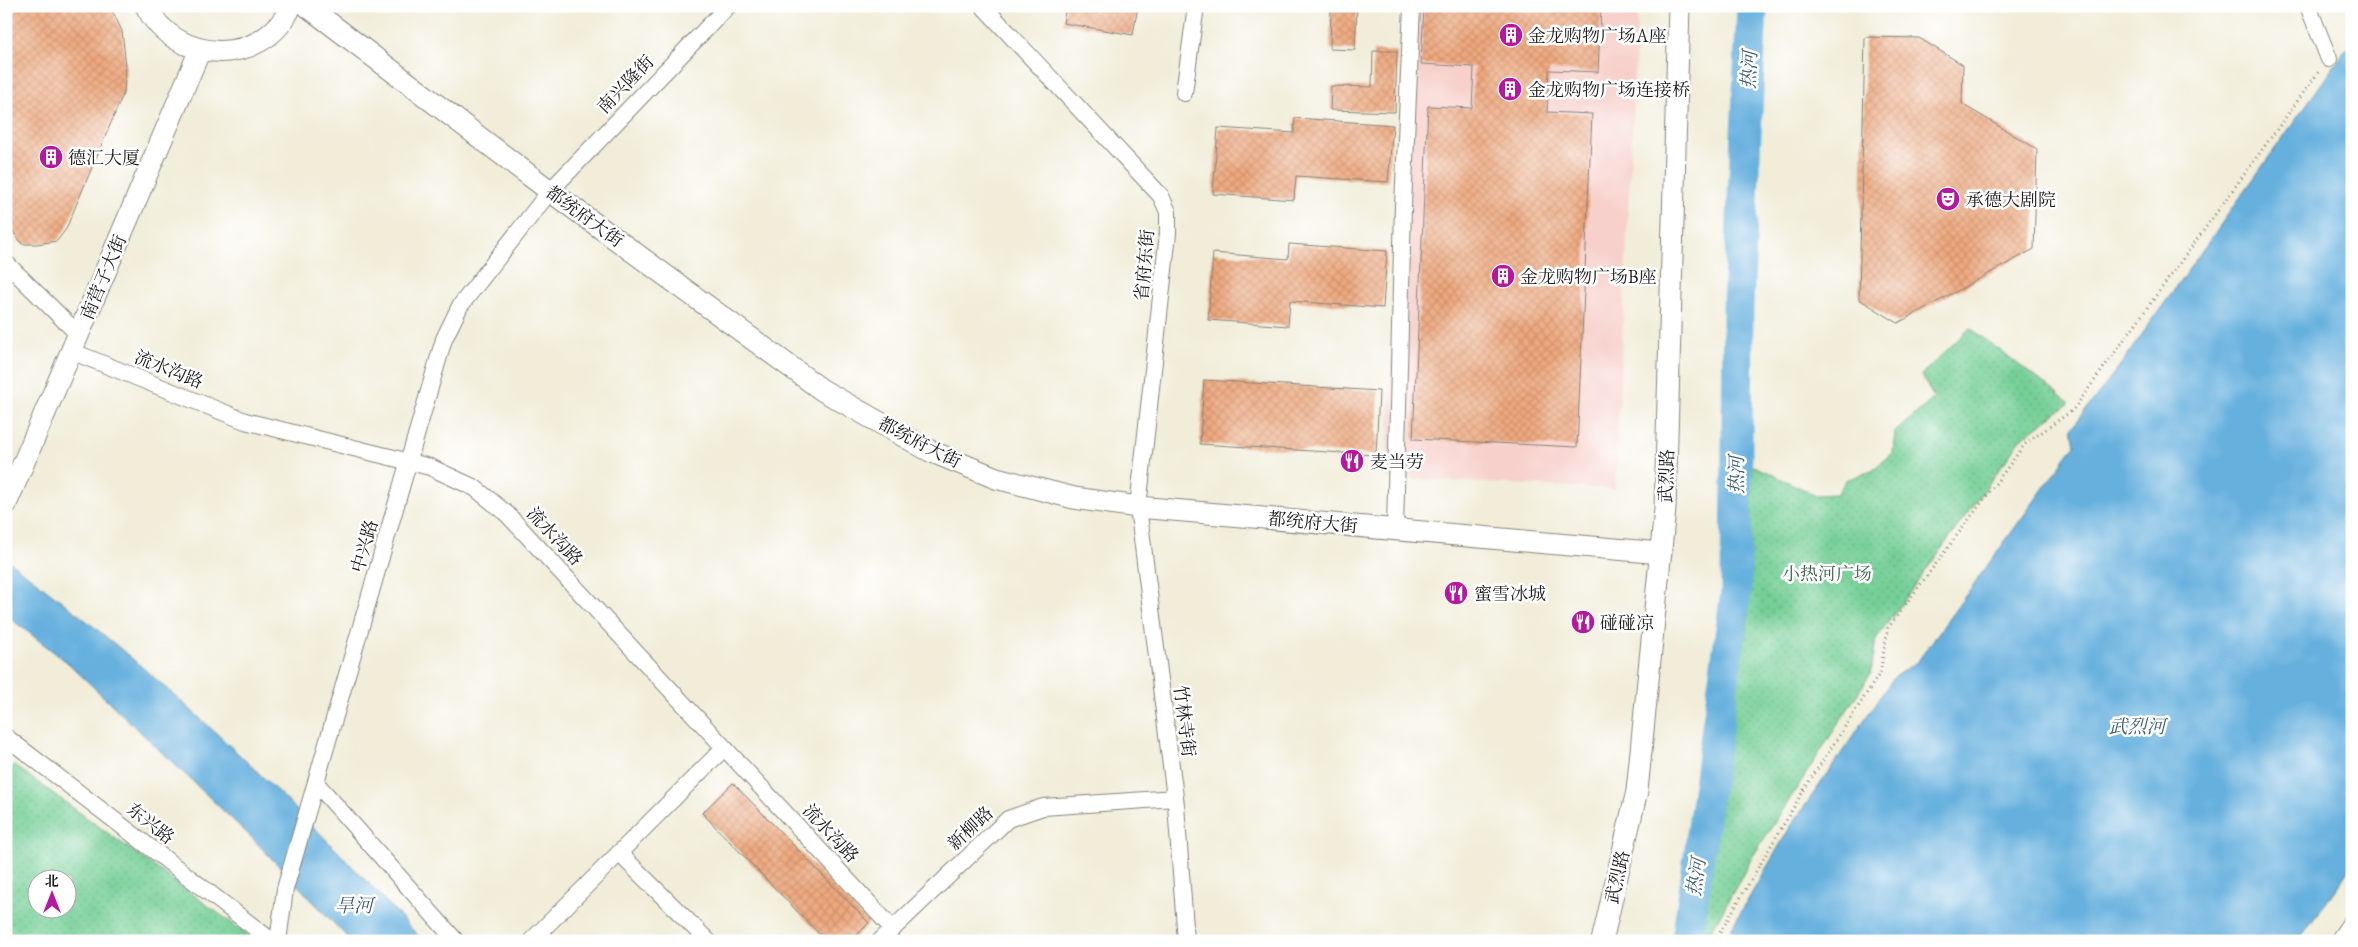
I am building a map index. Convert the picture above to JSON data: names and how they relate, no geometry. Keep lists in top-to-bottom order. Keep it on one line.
{"streets":{"main road":["都统府大街","南营子大街","武烈路"],"street":["南兴隆街","省府东街","流水沟路","中兴路","竹林寺街","东兴路","新柳路"]},"crossings":[["南兴隆街","都统府大街"],["南兴隆街","中兴路"],["都统府大街","省府东街"],["都统府大街","武烈路"],["都统府大街","中兴路"],["都统府大街","竹林寺街"],["省府东街","竹林寺街"],["南营子大街","流水沟路"],["流水沟路","中兴路"],["流水沟路","新柳路"],["竹林寺街","新柳路"]],"water":["热河","武烈河","旱河"],"parks":["小热河广场"],"places":{"building":["金龙购物广场A座","金龙购物广场连接桥","德汇大厦","金龙购物广场B座"],"theatre":["承德大剧院"],"restaurant":["麦当劳","蜜雪冰城","碰碰凉"]},"north":"top"}
